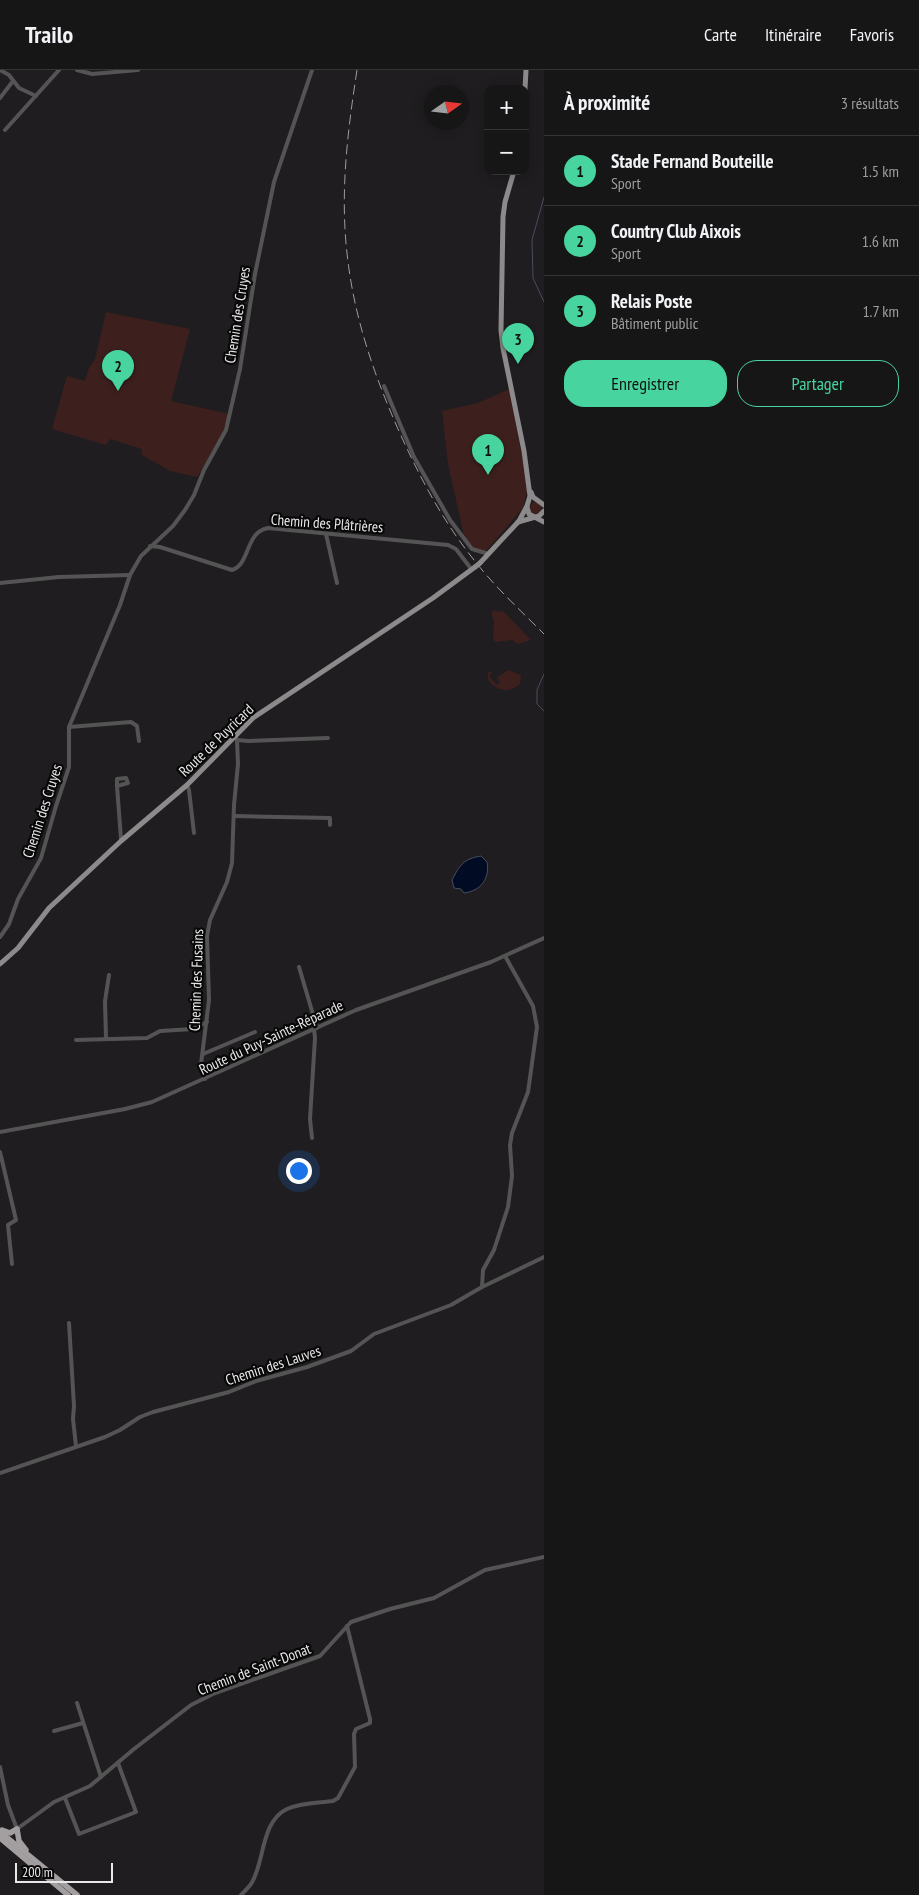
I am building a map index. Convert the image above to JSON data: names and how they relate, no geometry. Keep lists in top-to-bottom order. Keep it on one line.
{"streets":{"main road":["Route de Puyricard"],"street":["Chemin des Cruyes","Chemin des Plâtrières","Chemin des Fusains","Route du Puy-Sainte-Réparade","Chemin des Lauves","Chemin de Saint-Donat"]},"crossings":[["Chemin des Cruyes","Chemin des Plâtrières"],["Chemin des Plâtrières","Route de Puyricard"],["Route de Puyricard","Chemin des Fusains"],["Chemin des Fusains","Route du Puy-Sainte-Réparade"]],"scale_bar":"200 m","north":"right","page":{"header":"Trailo","nav":["Carte","Itinéraire","Favoris"],"heading":["À proximité","3 résultats"],"map_buttons":["+","−"],"list":[{"mark":"1","name":"Stade Fernand Bouteille","note":"Sport","value":"1.5 km"},{"mark":"2","name":"Country Club Aixois","note":"Sport","value":"1.6 km"},{"mark":"3","name":"Relais Poste","note":"Bâtiment public","value":"1.7 km"}],"pins":["3","2","1"],"buttons":["Enregistrer","Partager"],"scale":"200 m"}}
